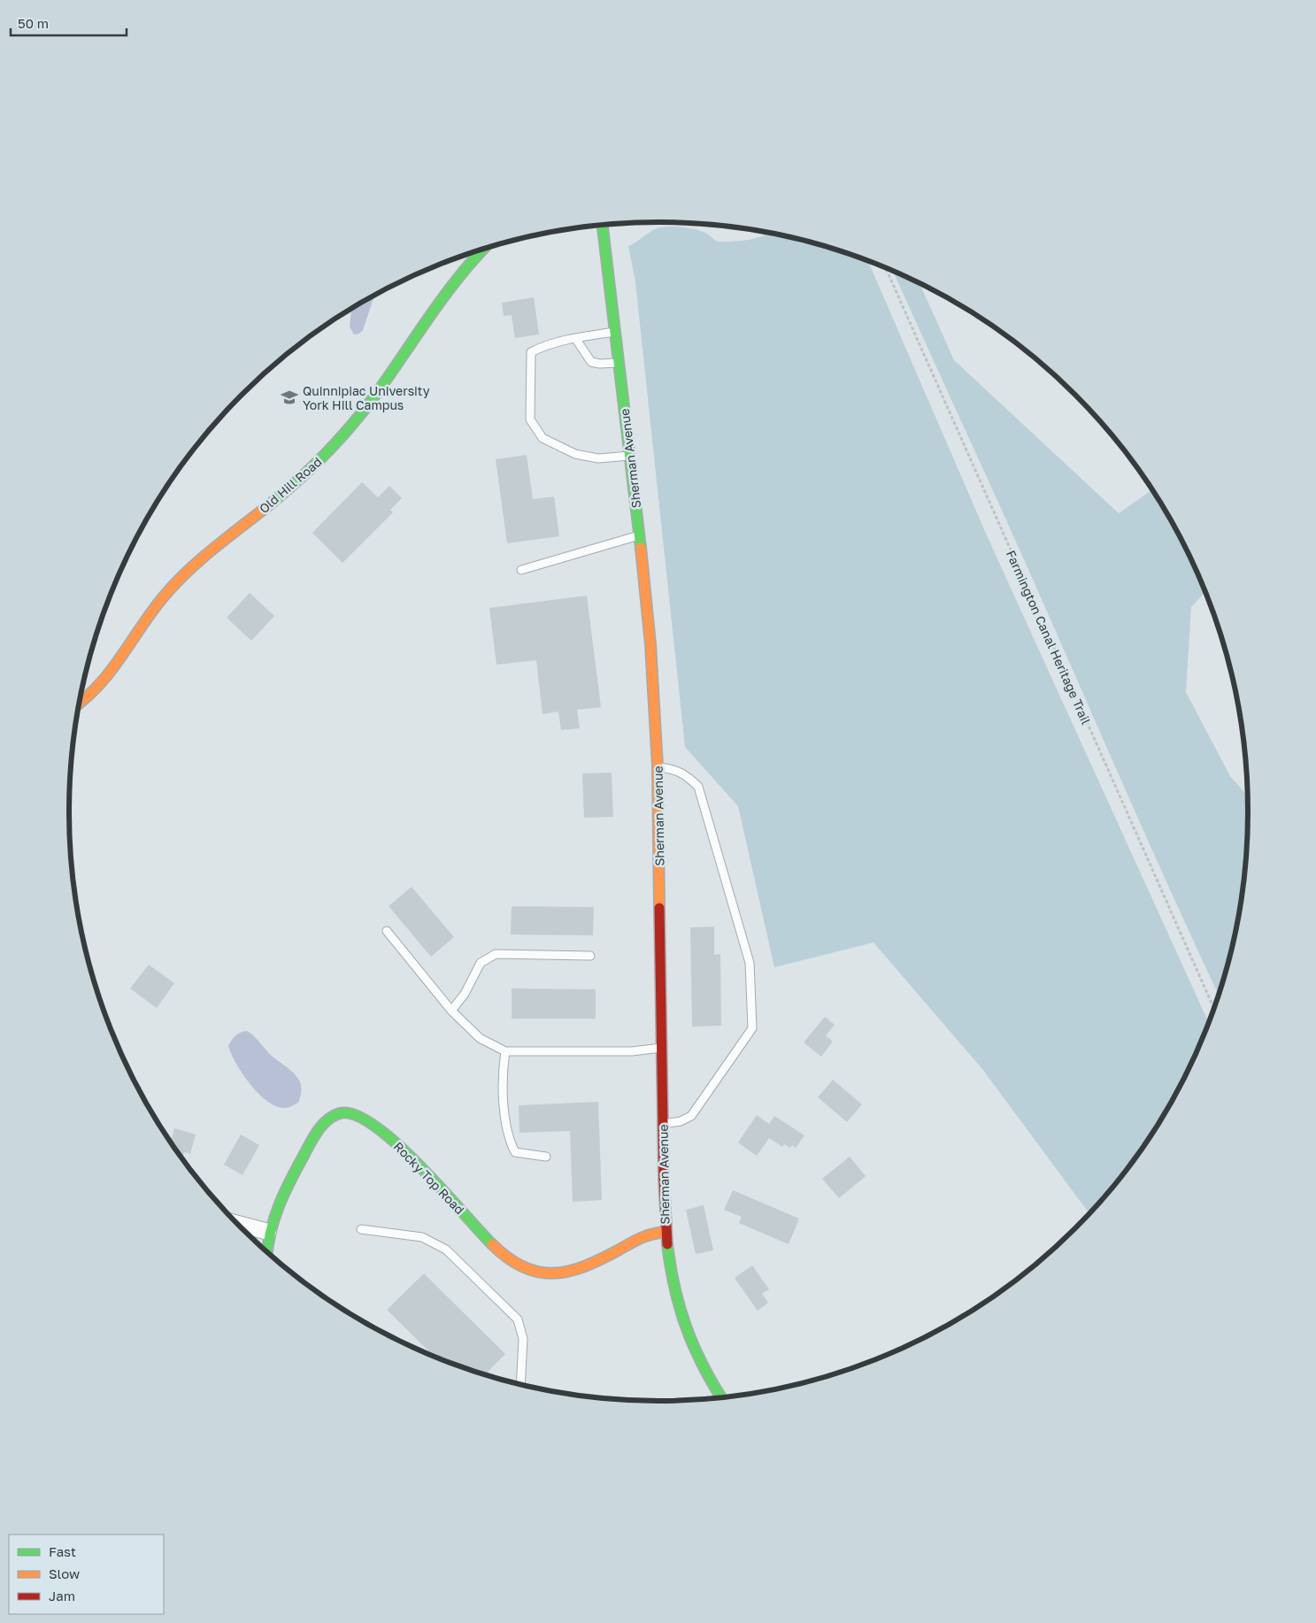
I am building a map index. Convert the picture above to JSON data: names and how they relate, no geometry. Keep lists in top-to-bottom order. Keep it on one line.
{"streets":{"main road":["Sherman Avenue","Old Hill Road","Rocky Top Road"],"path":["Farmington Canal Heritage Trail"]},"crossings":[["Sherman Avenue","Rocky Top Road"]],"places":{"school or university":["Quinnipiac University York Hill Campus"]},"legend":["Fast","Slow","Jam"],"scale_bar":"50 m"}
